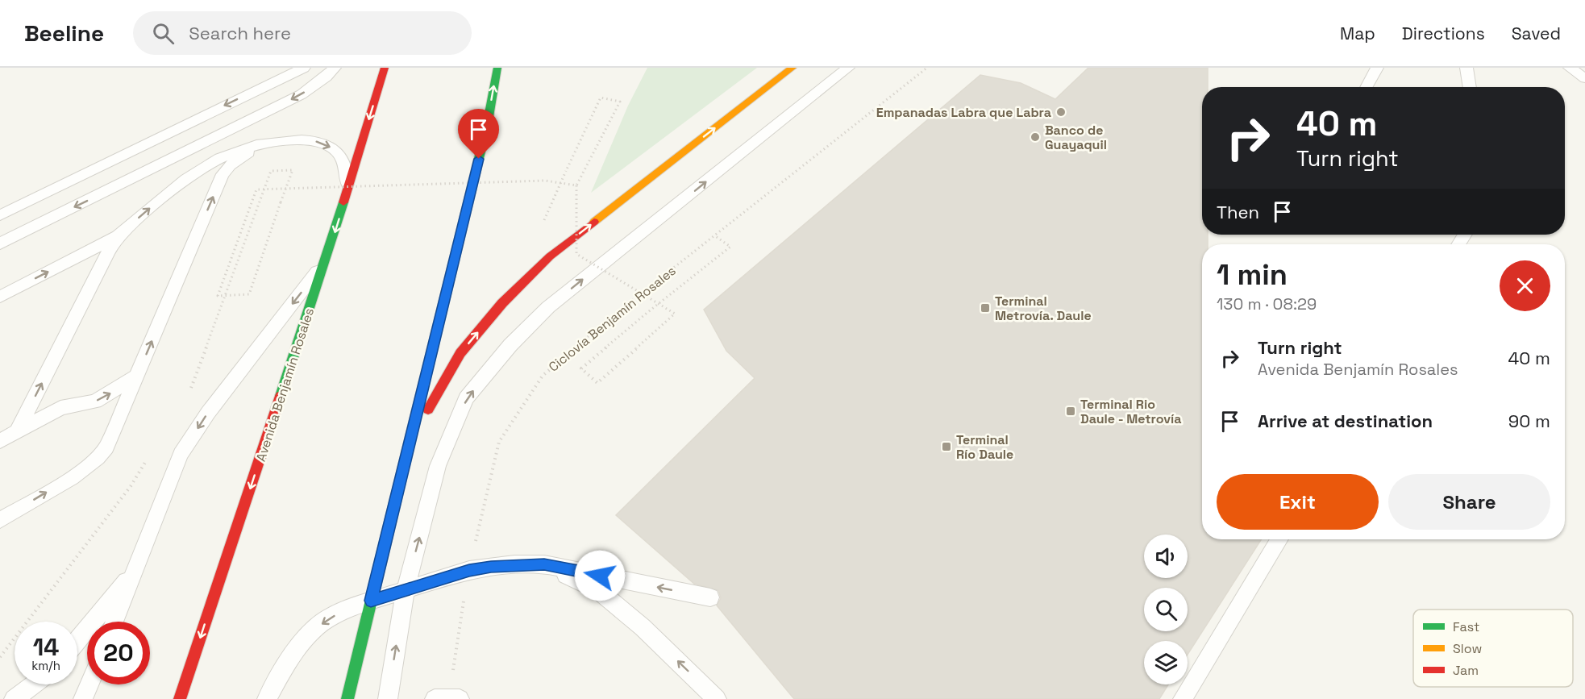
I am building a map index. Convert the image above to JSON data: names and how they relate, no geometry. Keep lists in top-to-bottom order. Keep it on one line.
{"streets":{"main road":["Avenida Benjamín Rosales"],"path":["Ciclovía Benjamín Rosales"]},"one_way":["Avenida Benjamín Rosales"],"places":{"other":["Empanadas Labra que Labra","Banco de Guayaquil"],"transit":["Terminal Metrovía. Daule","Terminal Rio Daule - Metrovía","Terminal Río Daule"]},"legend":["Fast","Slow","Jam"],"page":{"header":"Beeline","search":"Search here","nav":["Map","Directions","Saved"],"turn":["40 m","Turn right"],"then":"Then","heading":["1 min","130 m · 08:29"],"list":[{"name":"Turn right","note":"Avenida Benjamín Rosales","value":"40 m"},{"name":"Arrive at destination","value":"90 m"}],"buttons":["Exit","Share"],"speed":"14 km/h","limit":"20"}}
